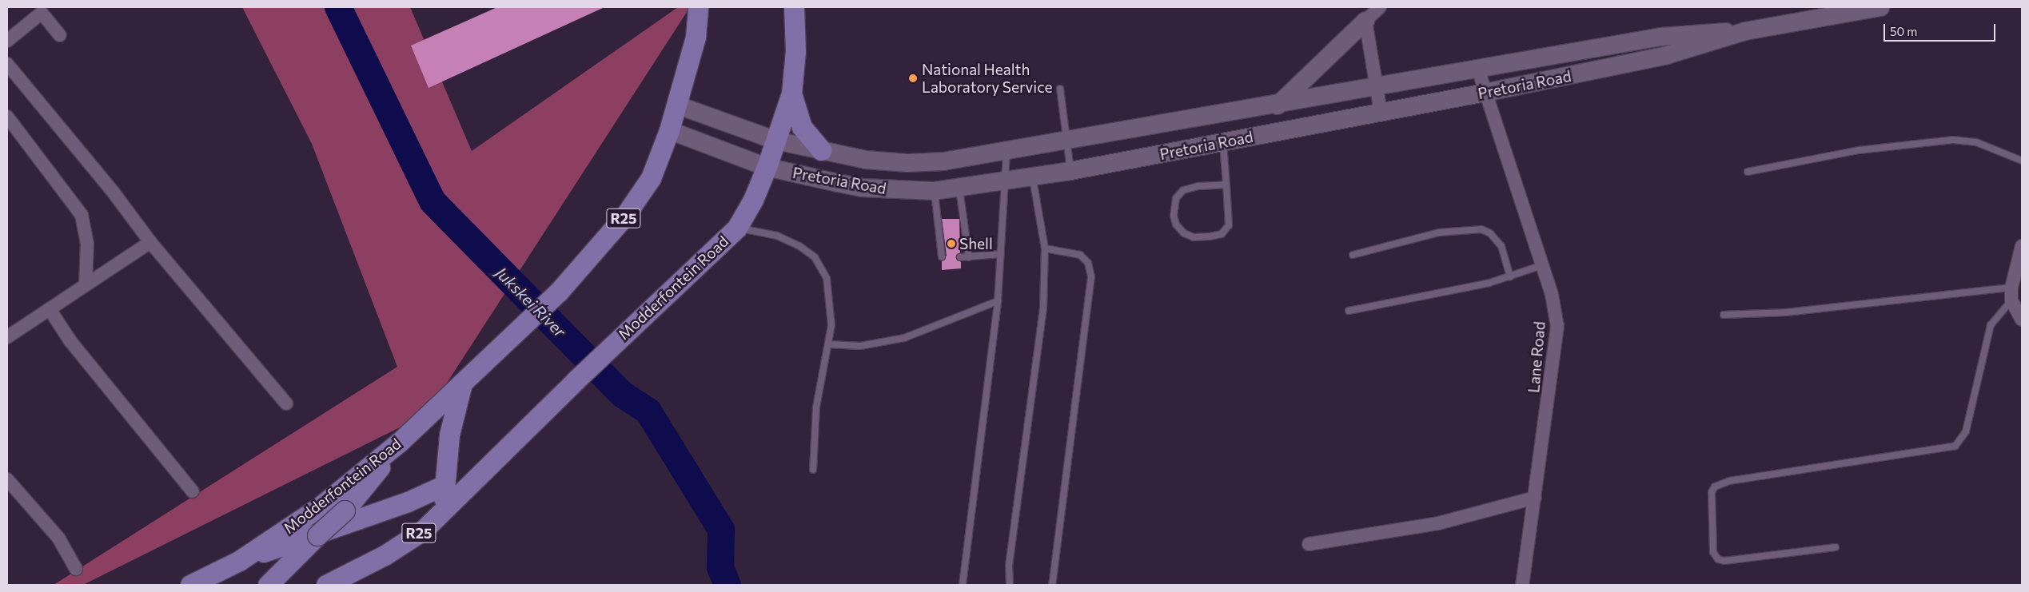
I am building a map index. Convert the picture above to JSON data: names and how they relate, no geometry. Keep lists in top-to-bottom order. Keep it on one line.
{"streets":{"main road":["Pretoria Road","R25","Modderfontein Road"],"street":["Lane Road"]},"crossings":[["Pretoria Road","Modderfontein Road"],["Pretoria Road","Lane Road"],["R25","Modderfontein Road"]],"water":["Jukskei River"],"places":["National Health Laboratory Service","Shell"],"scale_bar":"50 m"}
